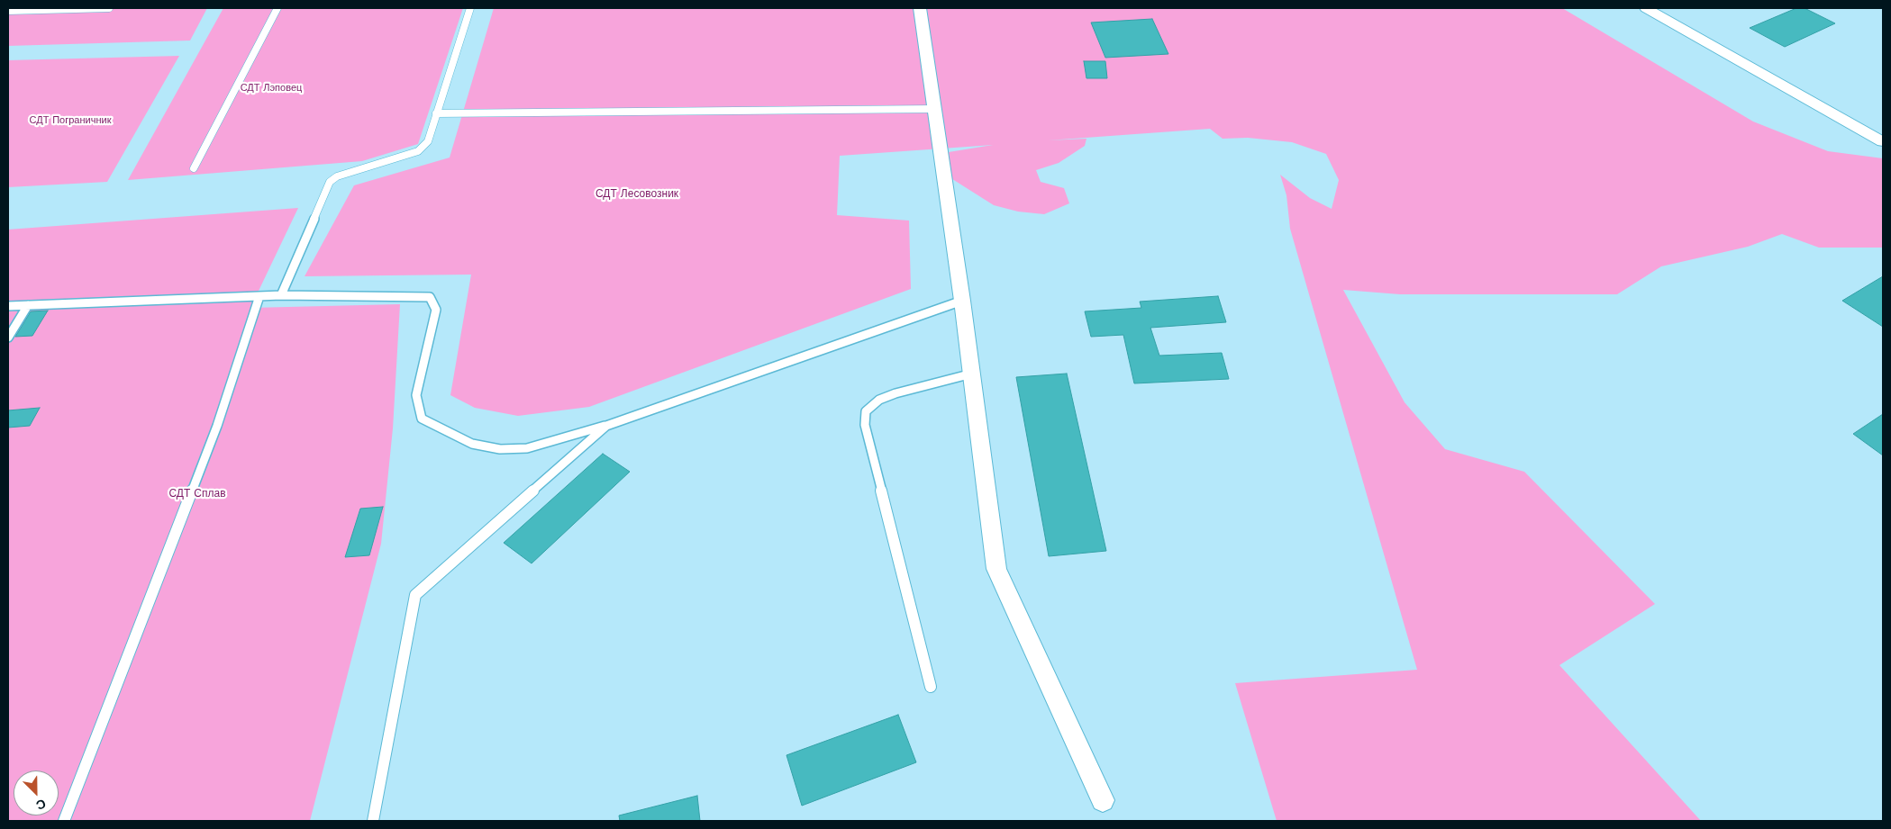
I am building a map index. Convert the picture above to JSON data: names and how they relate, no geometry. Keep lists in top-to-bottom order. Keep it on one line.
{"parks":["СДТ Лэповец","СДТ Пограничник","СДТ Лесовозник","СДТ Сплав"],"north":"bottom right"}
